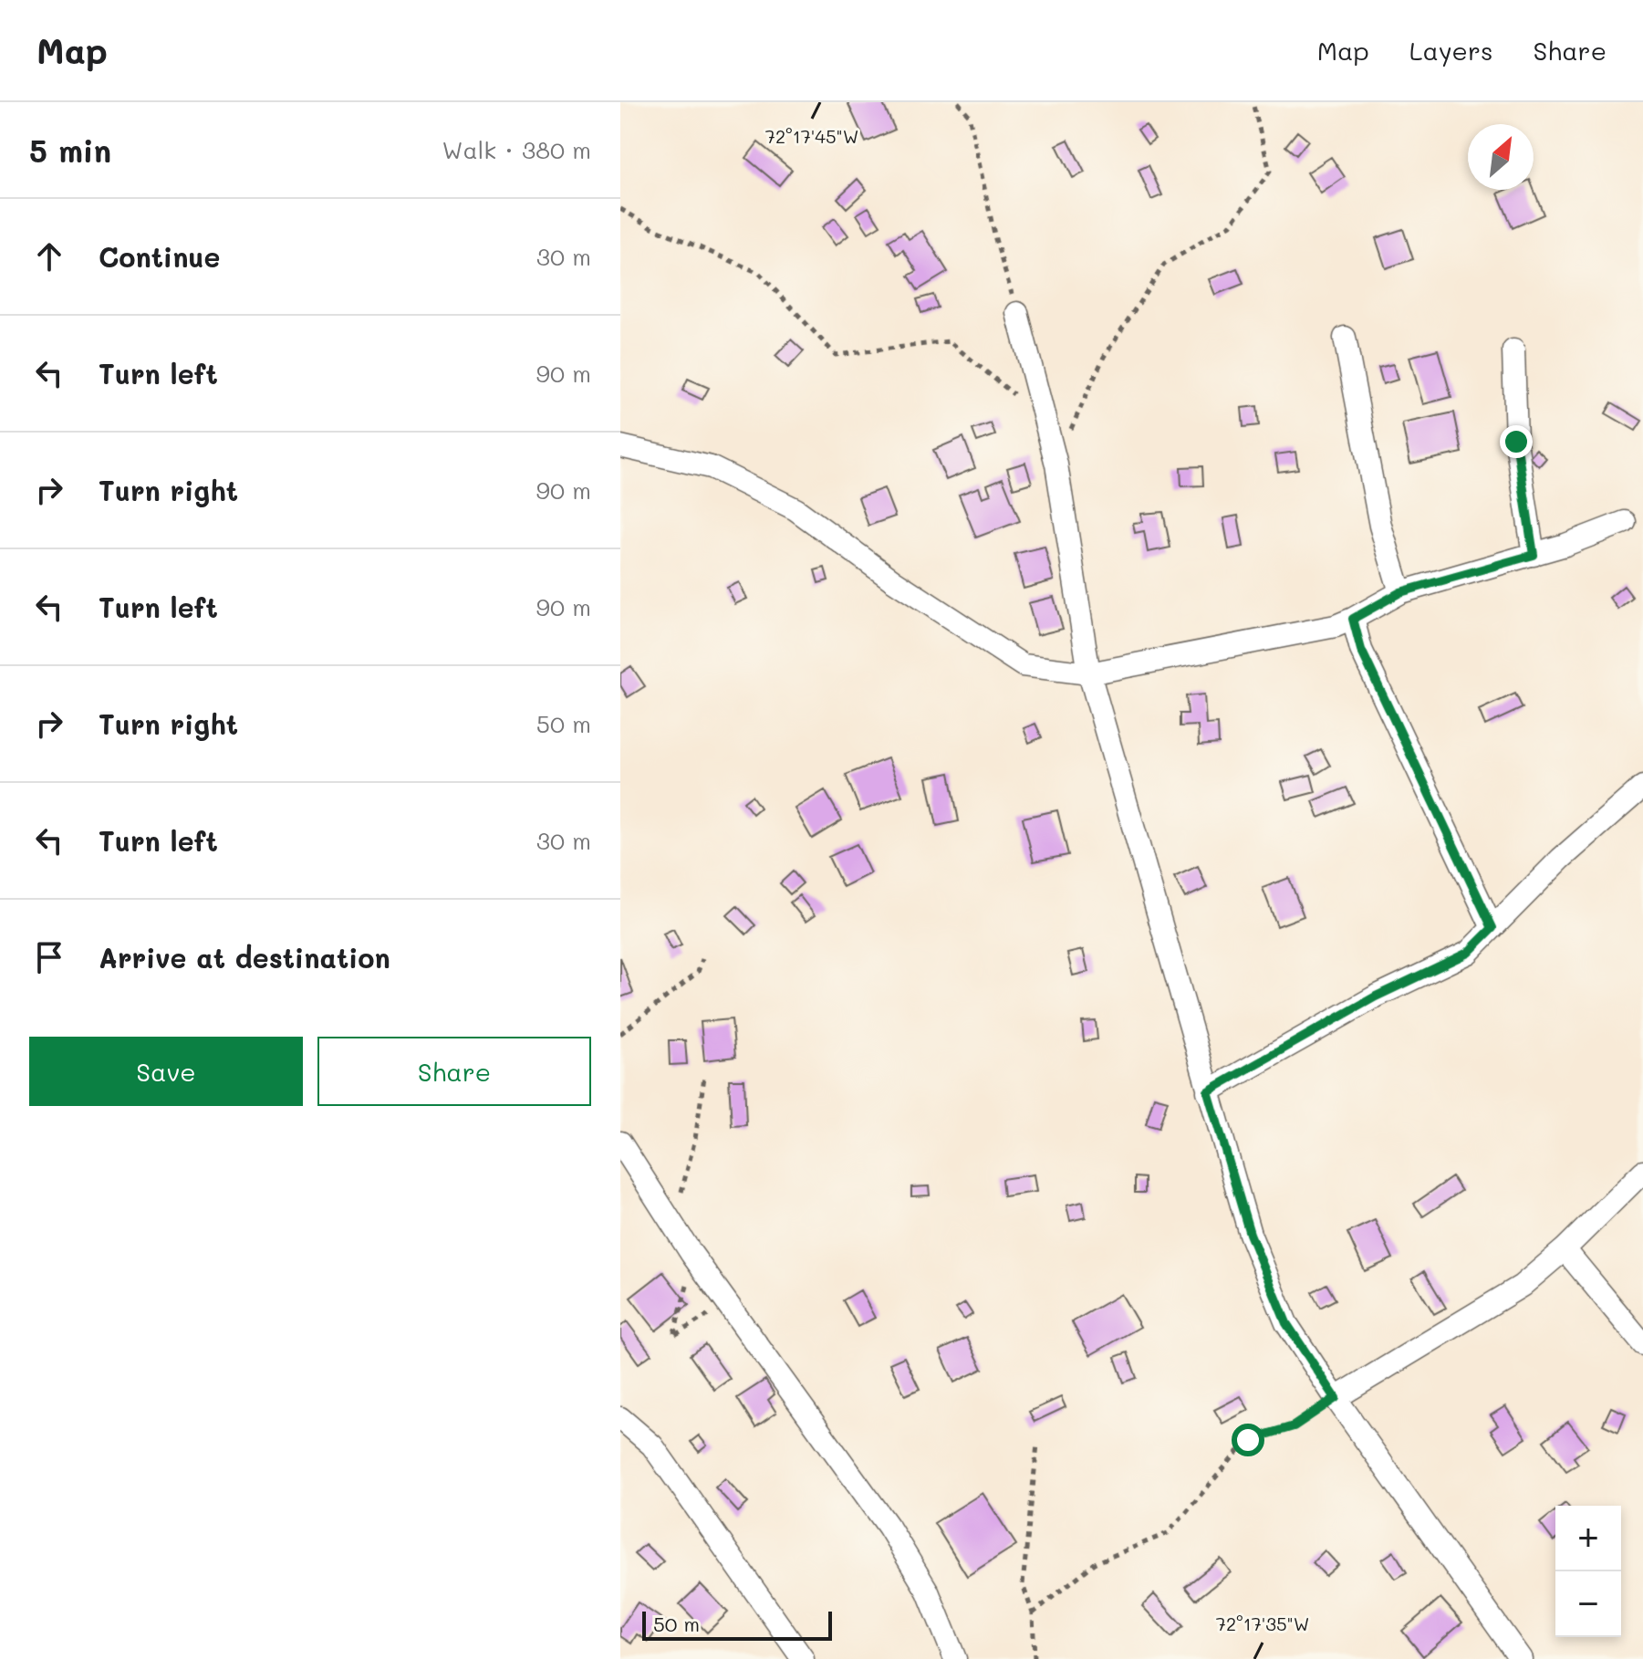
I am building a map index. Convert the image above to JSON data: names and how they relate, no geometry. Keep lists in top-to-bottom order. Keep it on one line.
{"scale_bar":"50 m","north":"top right","page":{"header":"Map","nav":["Map","Layers","Share"],"heading":["5 min","Walk · 380 m"],"list":[["Continue","30 m"],["Turn left","90 m"],["Turn right","90 m"],["Turn left","90 m"],["Turn right","50 m"],["Turn left","30 m"],"Arrive at destination"],"buttons":["Save","Share"],"map_buttons":["+","−"],"scale":"50 m"},"coordinates":["72°17'45\"W","72°17'35\"W"]}
